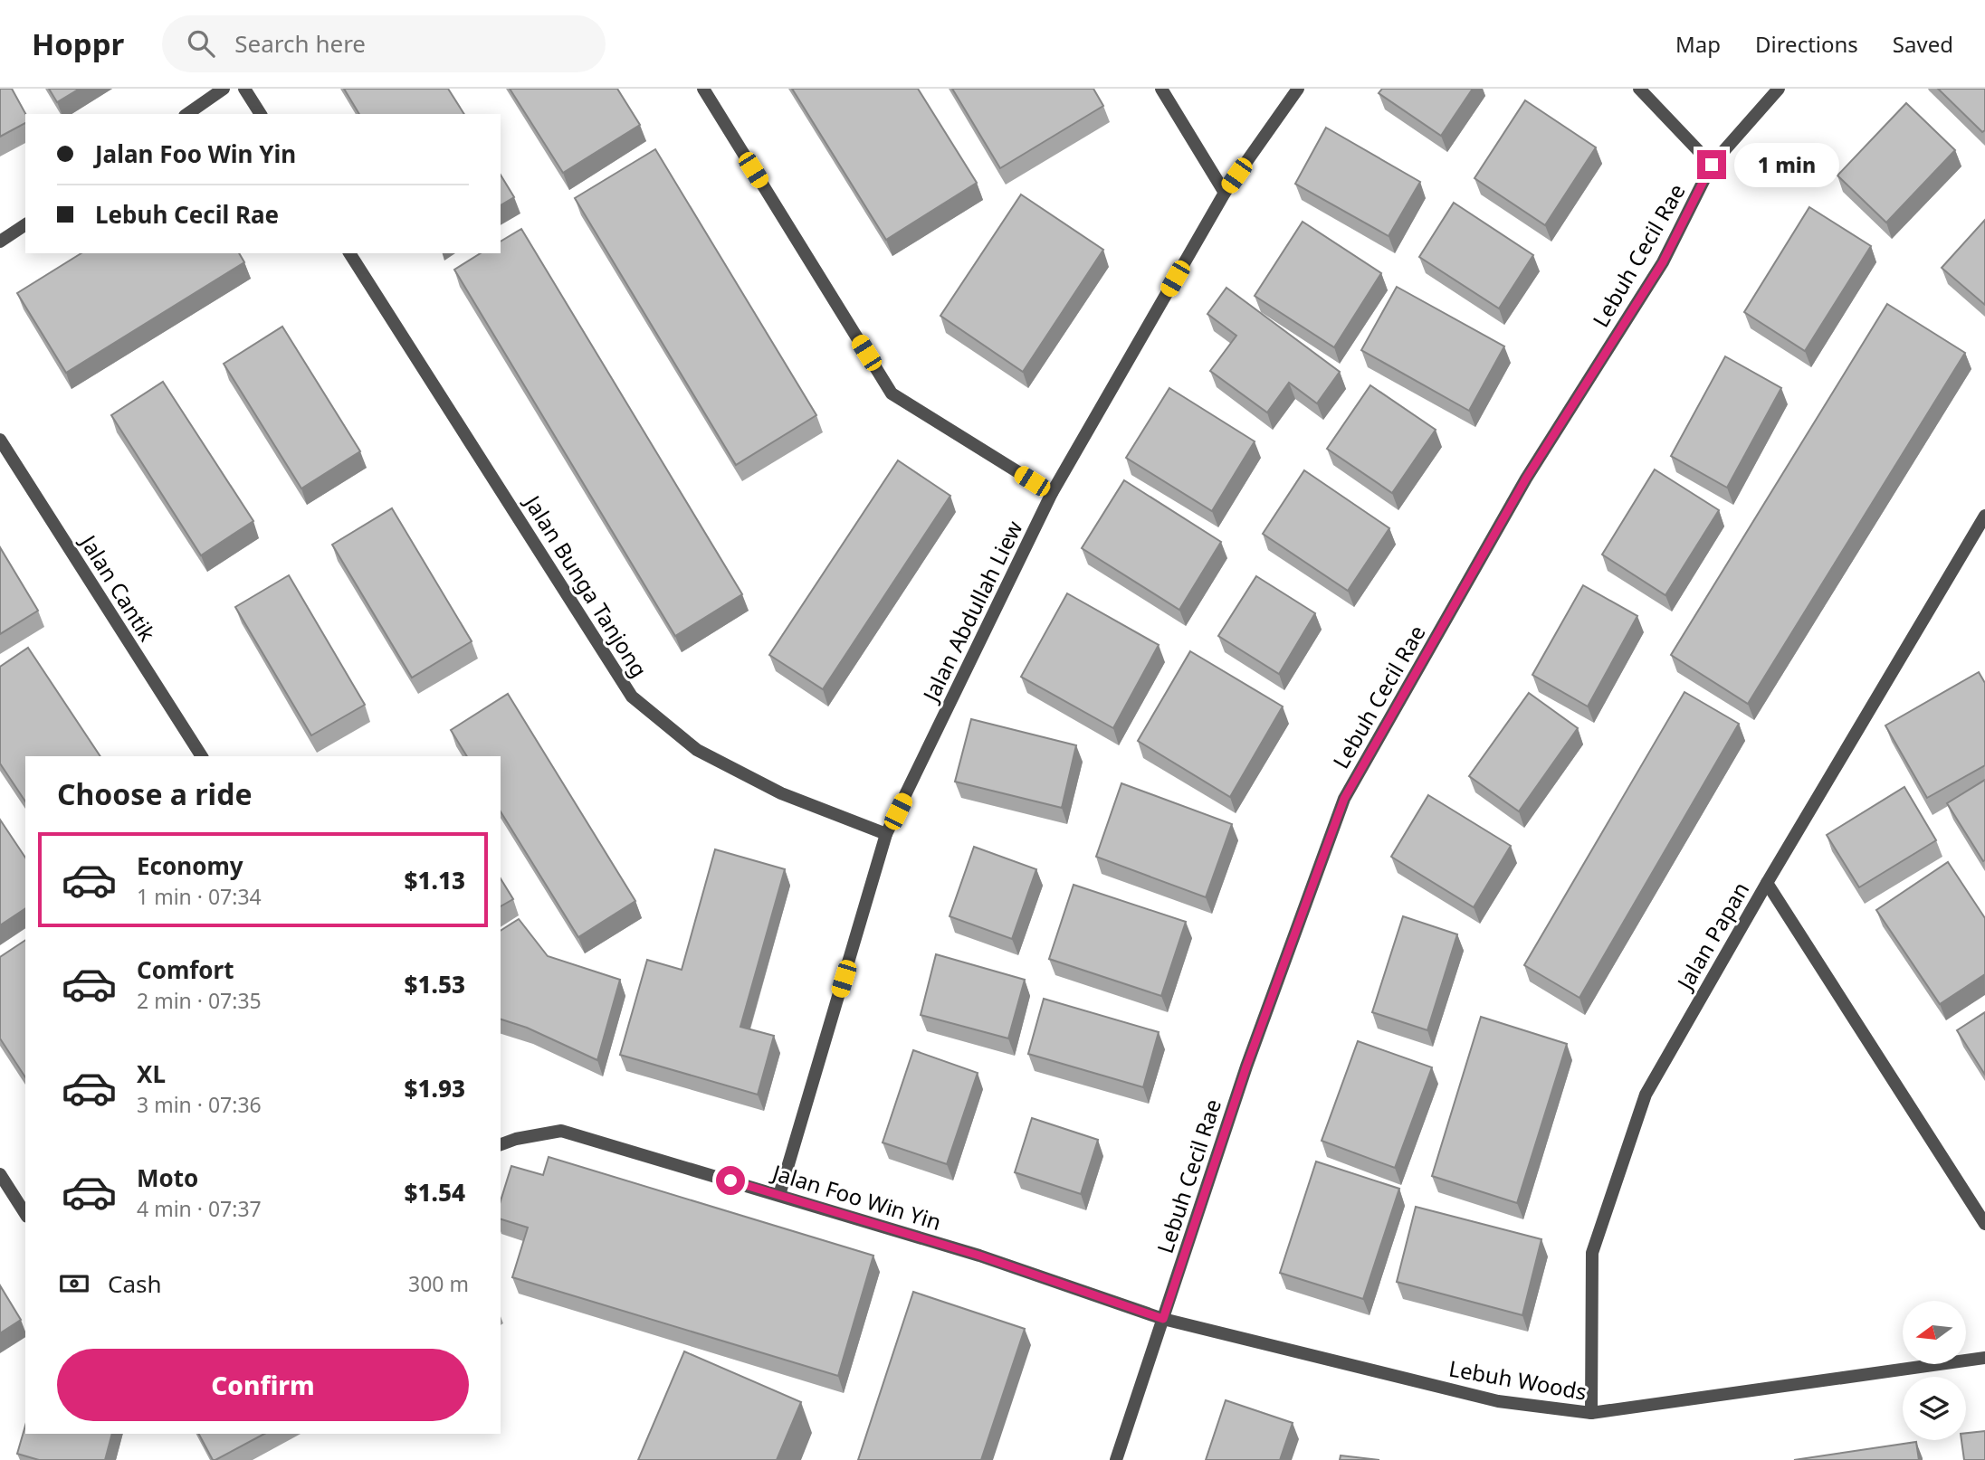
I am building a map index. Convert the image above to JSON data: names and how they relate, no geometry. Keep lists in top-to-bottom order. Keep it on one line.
{"streets":{"street":["Lebuh Cecil Rae","Jalan Bunga Tanjong","Jalan Cantik","Jalan Abdullah Liew","Jalan Papan","Jalan Foo Win Yin","Lebuh Woods"]},"crossings":[["Lebuh Cecil Rae","Jalan Foo Win Yin"],["Lebuh Cecil Rae","Lebuh Woods"],["Jalan Bunga Tanjong","Jalan Abdullah Liew"],["Jalan Abdullah Liew","Jalan Foo Win Yin"],["Jalan Papan","Lebuh Woods"],["Jalan Foo Win Yin","Lebuh Woods"]],"north":"left","page":{"header":"Hoppr","search":"Search here","nav":["Map","Directions","Saved"],"banner":["Jalan Foo Win Yin","Lebuh Cecil Rae"],"bubble":"1 min","heading":"Choose a ride","list":[{"name":"Economy","note":"1 min · 07:34","value":"$1.13"},{"name":"Comfort","note":"2 min · 07:35","value":"$1.53"},{"name":"XL","note":"3 min · 07:36","value":"$1.93"},{"name":"Moto","note":"4 min · 07:37","value":"$1.54"}],"pay":["Cash","300 m"],"buttons":"Confirm"}}
